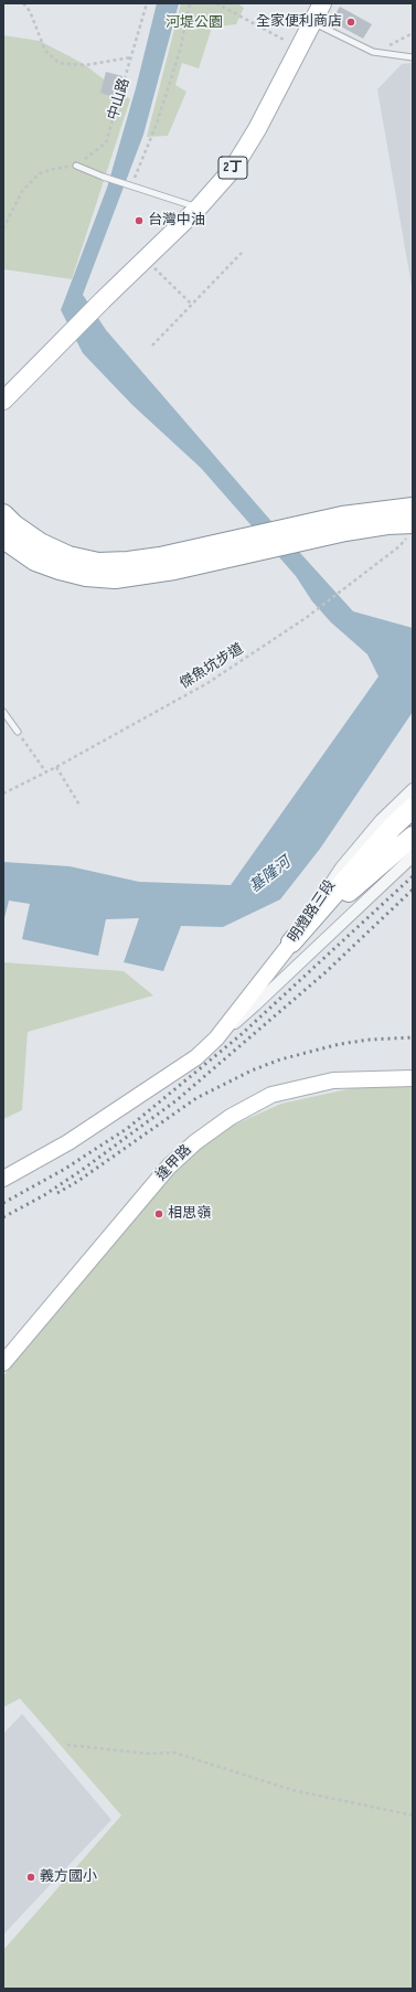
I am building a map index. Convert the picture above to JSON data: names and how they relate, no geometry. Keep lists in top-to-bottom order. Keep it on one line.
{"streets":{"main road":["2丁","明燈路三段","逢甲路"],"path":["中山路","傑魚坑步道"]},"water":["基隆河"],"parks":["河堤公園"],"places":["全家便利商店","台灣中油","相思嶺","義方國小"]}
